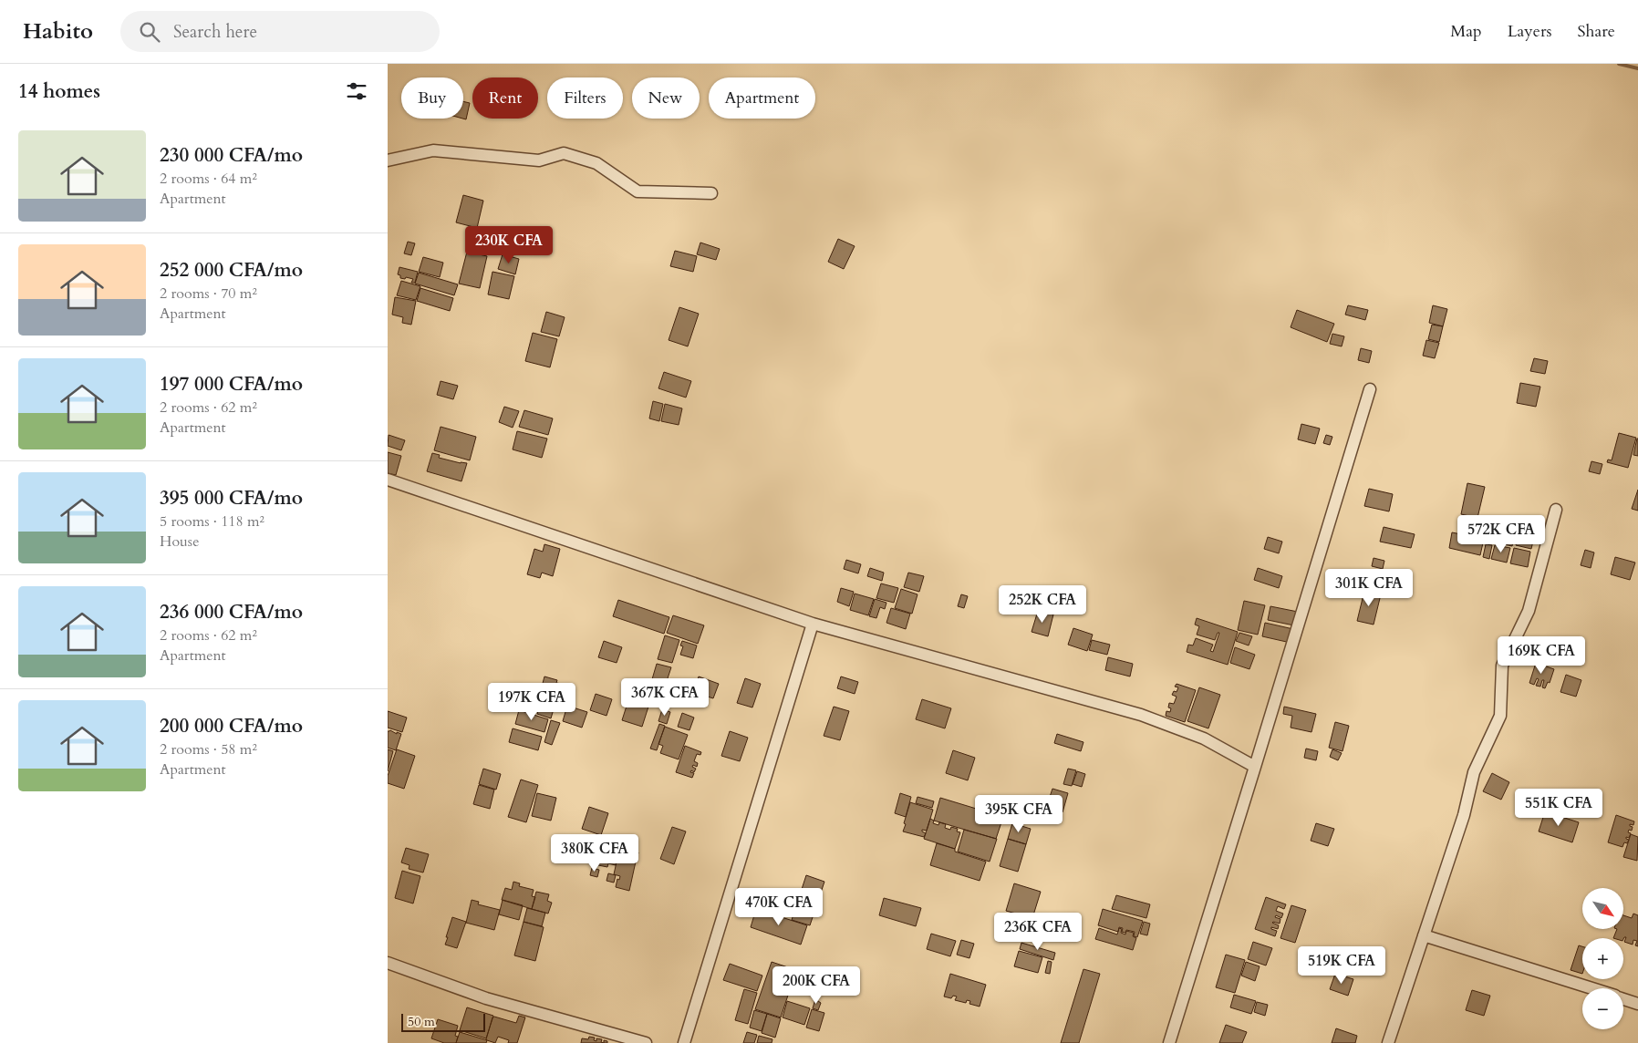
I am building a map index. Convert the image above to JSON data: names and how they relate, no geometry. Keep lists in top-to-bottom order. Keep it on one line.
{"scale_bar":"50 m","north":"bottom right","page":{"header":"Habito","search":"Search here","nav":["Map","Layers","Share"],"heading":"14 homes","chip":["Buy","Rent","Filters","New","Apartment"],"list":[{"name":"230 000 CFA/mo","note":"2 rooms · 64 m² · Apartment"},{"name":"252 000 CFA/mo","note":"2 rooms · 70 m² · Apartment"},{"name":"197 000 CFA/mo","note":"2 rooms · 62 m² · Apartment"},{"name":"395 000 CFA/mo","note":"5 rooms · 118 m² · House"},{"name":"236 000 CFA/mo","note":"2 rooms · 62 m² · Apartment"},{"name":"200 000 CFA/mo","note":"2 rooms · 58 m² · Apartment"}],"price":["230K CFA","572K CFA","301K CFA","252K CFA","169K CFA","367K CFA","197K CFA","551K CFA","395K CFA","380K CFA","470K CFA","236K CFA","519K CFA","200K CFA"],"map_buttons":["+","−"],"scale":"50 m"}}
